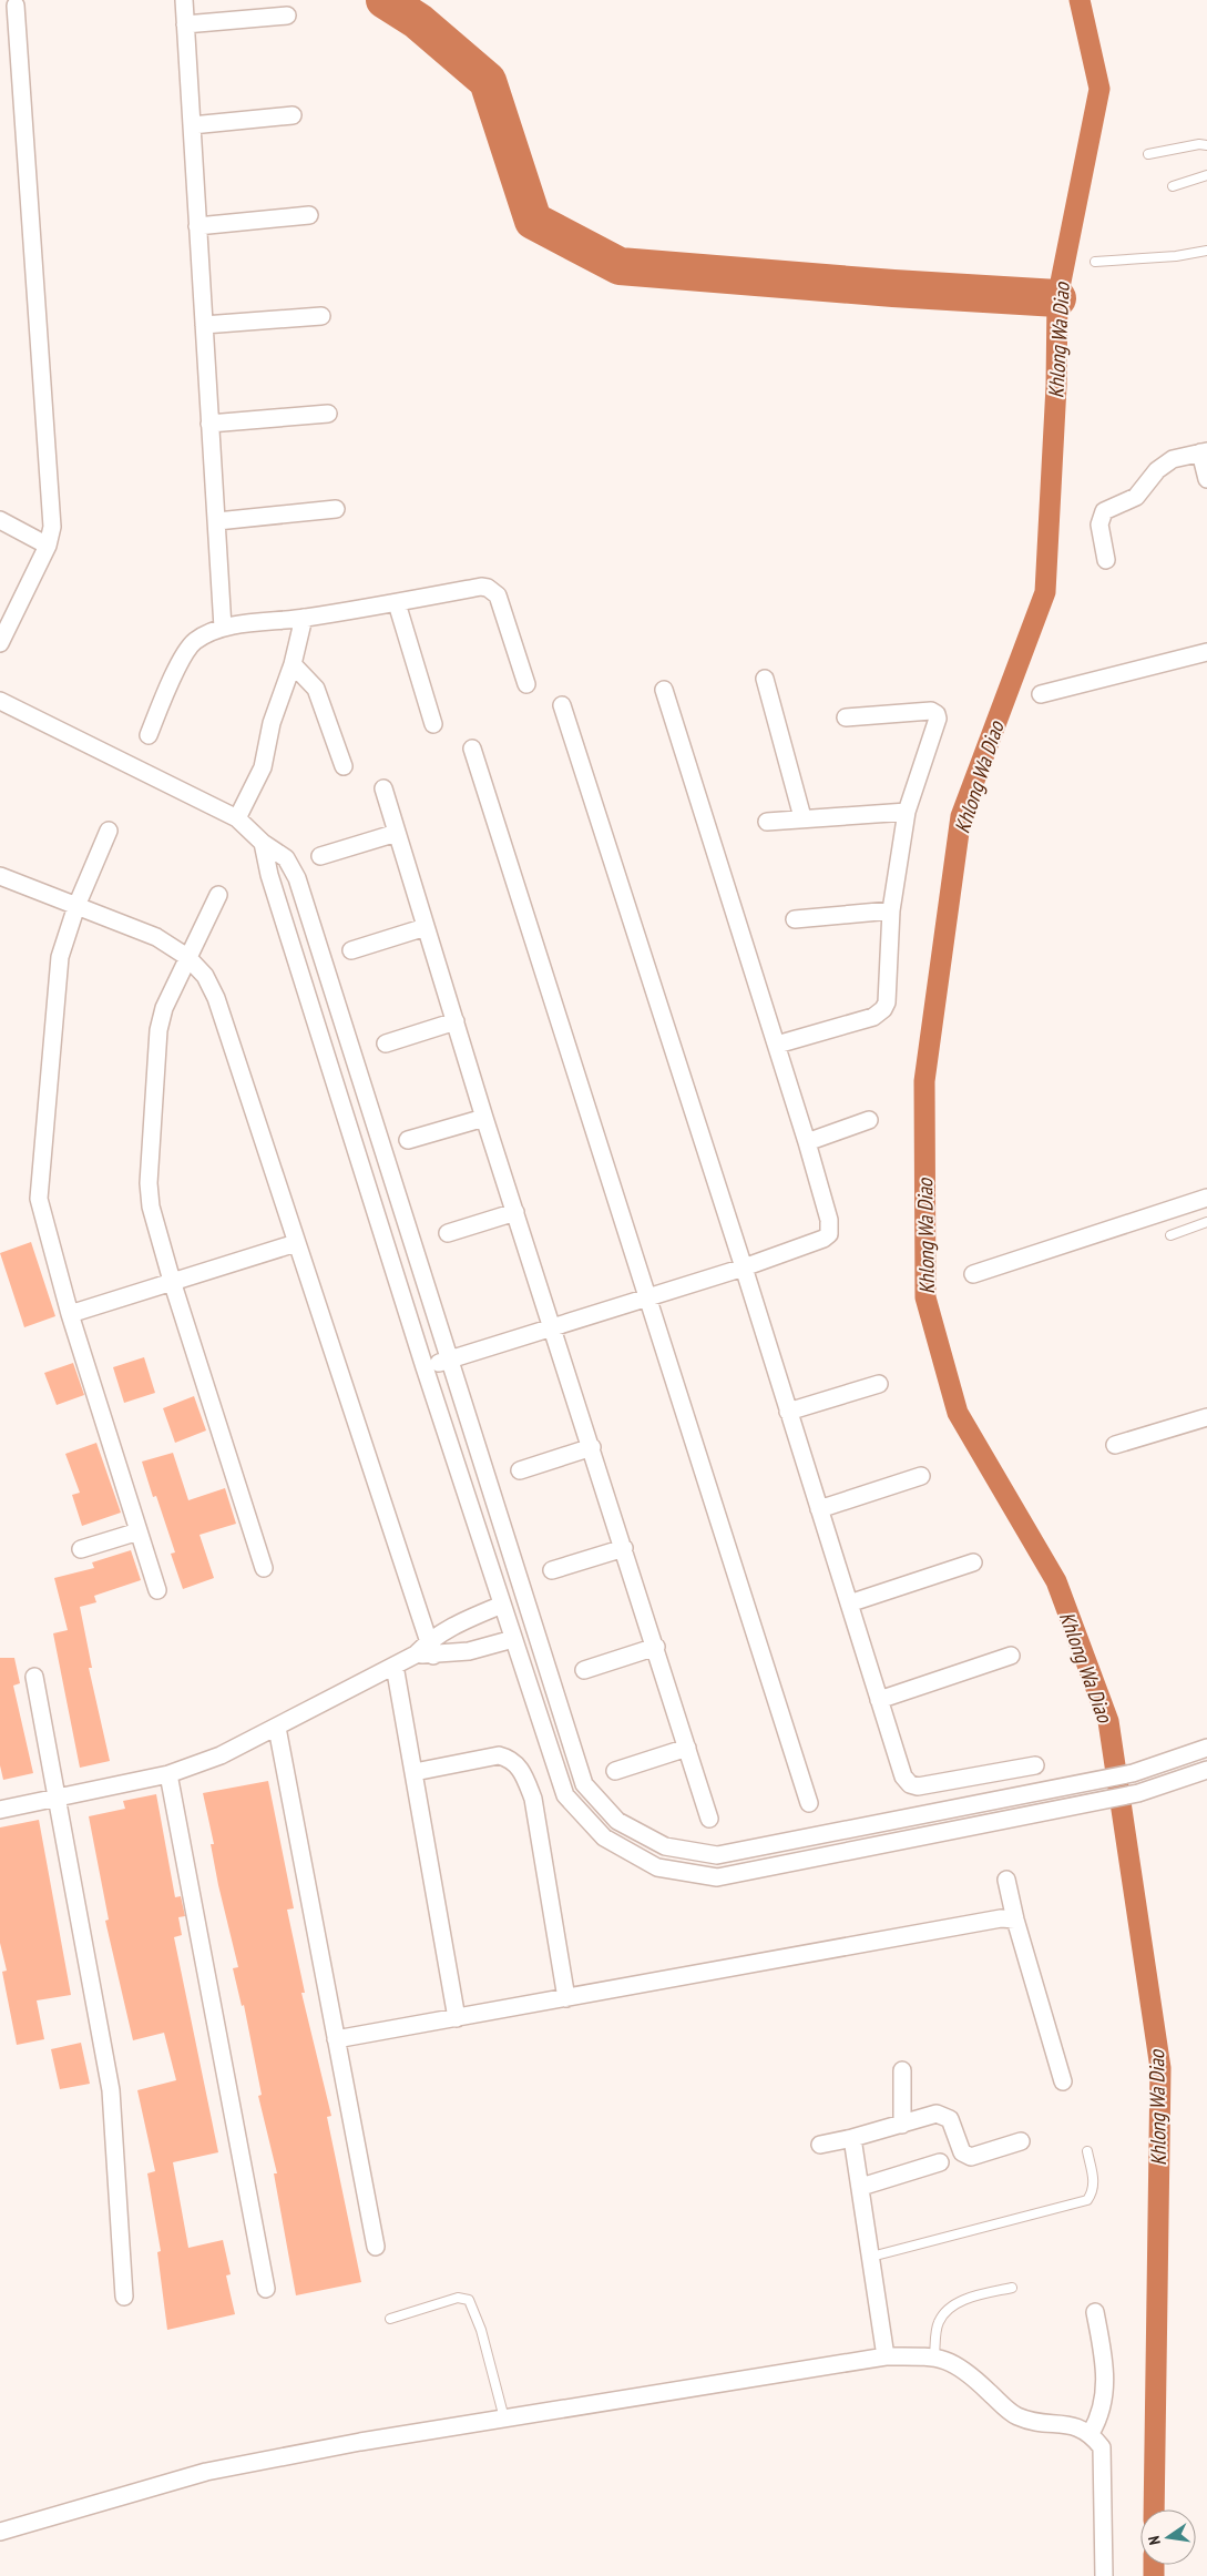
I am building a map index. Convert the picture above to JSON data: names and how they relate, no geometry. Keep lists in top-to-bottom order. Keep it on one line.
{"water":["Khlong Wa Diao"],"north":"left"}
